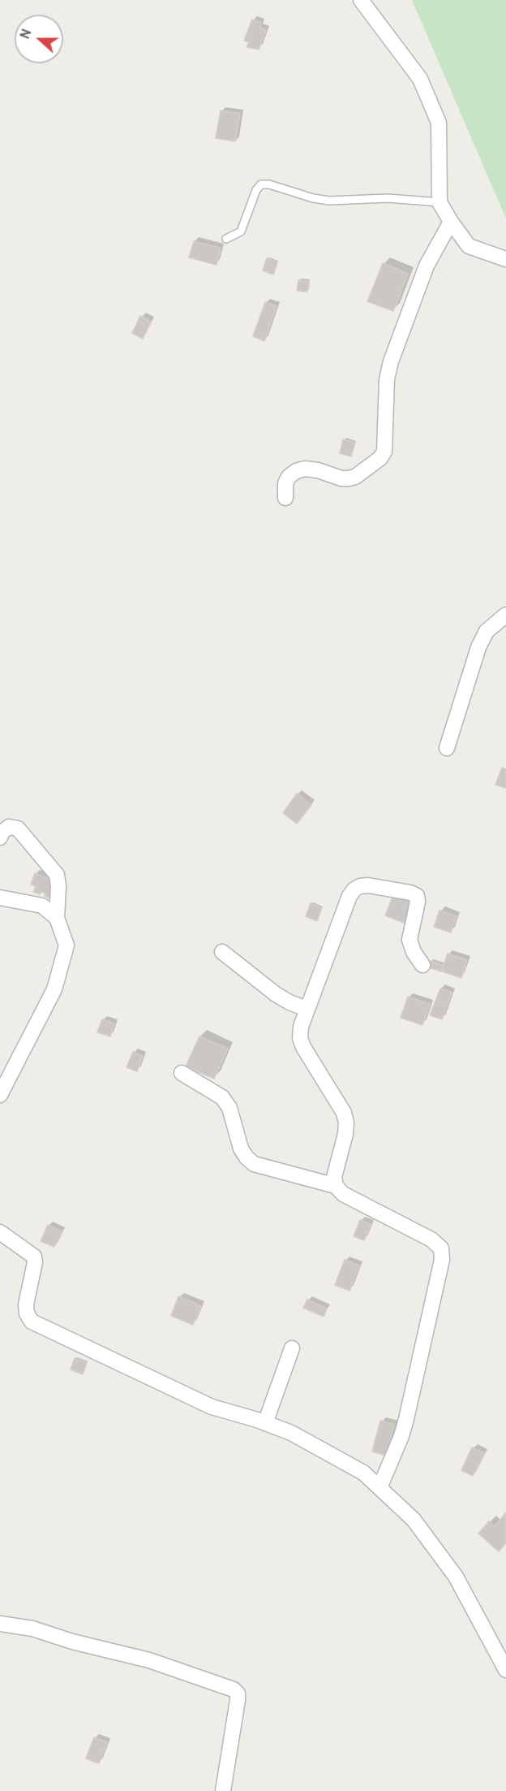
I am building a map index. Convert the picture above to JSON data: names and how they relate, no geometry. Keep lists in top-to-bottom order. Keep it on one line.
{"north":"left"}
